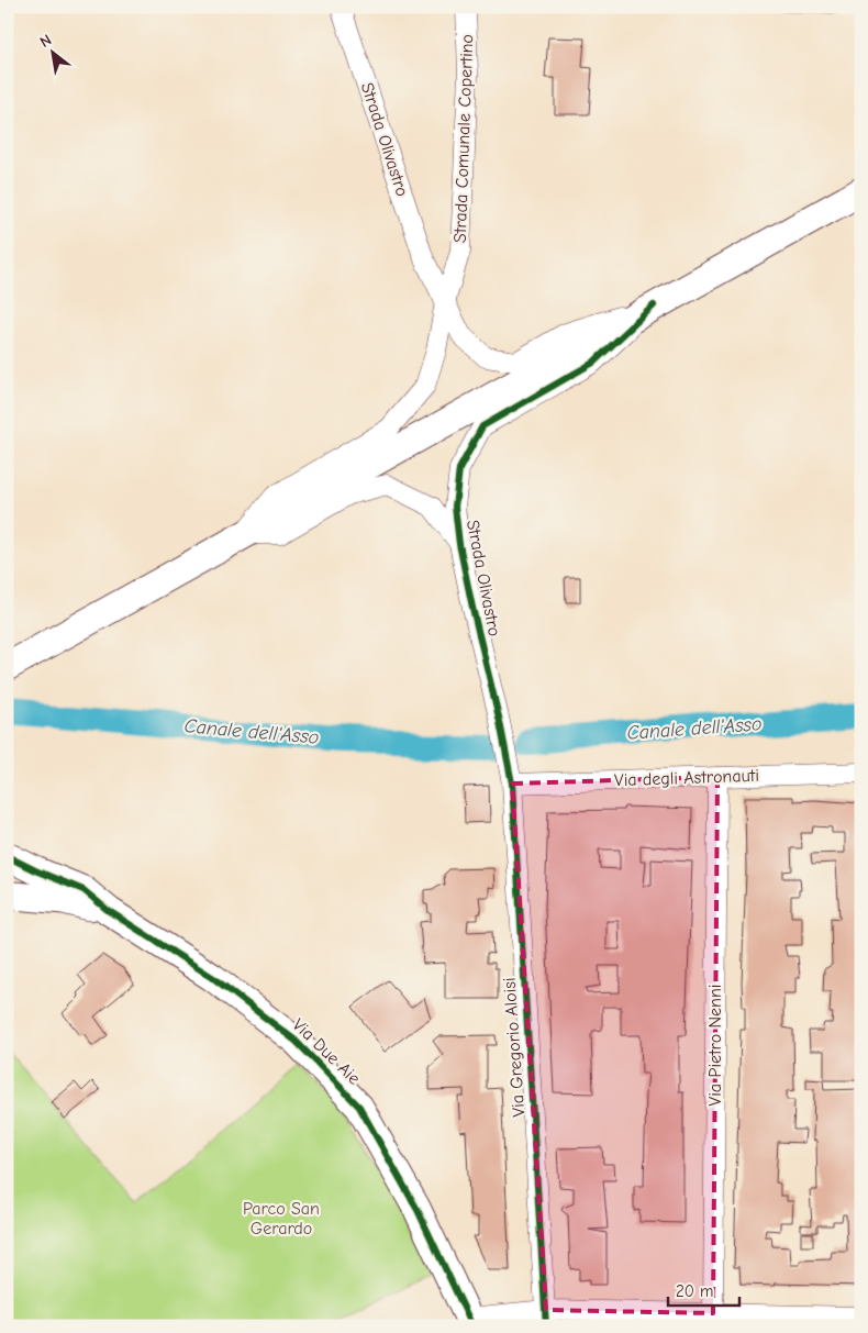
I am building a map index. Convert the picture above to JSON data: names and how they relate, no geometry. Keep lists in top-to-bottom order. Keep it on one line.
{"streets":{"main road":["Via Due Aie"],"street":["Strada Comunale Copertino","Strada Olivastro","Via degli Astronauti","Via Pietro Nenni","Via Gregorio Aloisi"]},"crossings":[["Strada Comunale Copertino","Strada Olivastro"],["Strada Olivastro","Via degli Astronauti"],["Strada Olivastro","Via Gregorio Aloisi"],["Via degli Astronauti","Via Pietro Nenni"],["Via degli Astronauti","Via Gregorio Aloisi"]],"water":["Canale dell'Asso"],"parks":["Parco San Gerardo"],"scale_bar":"20 m","north":"top left"}
